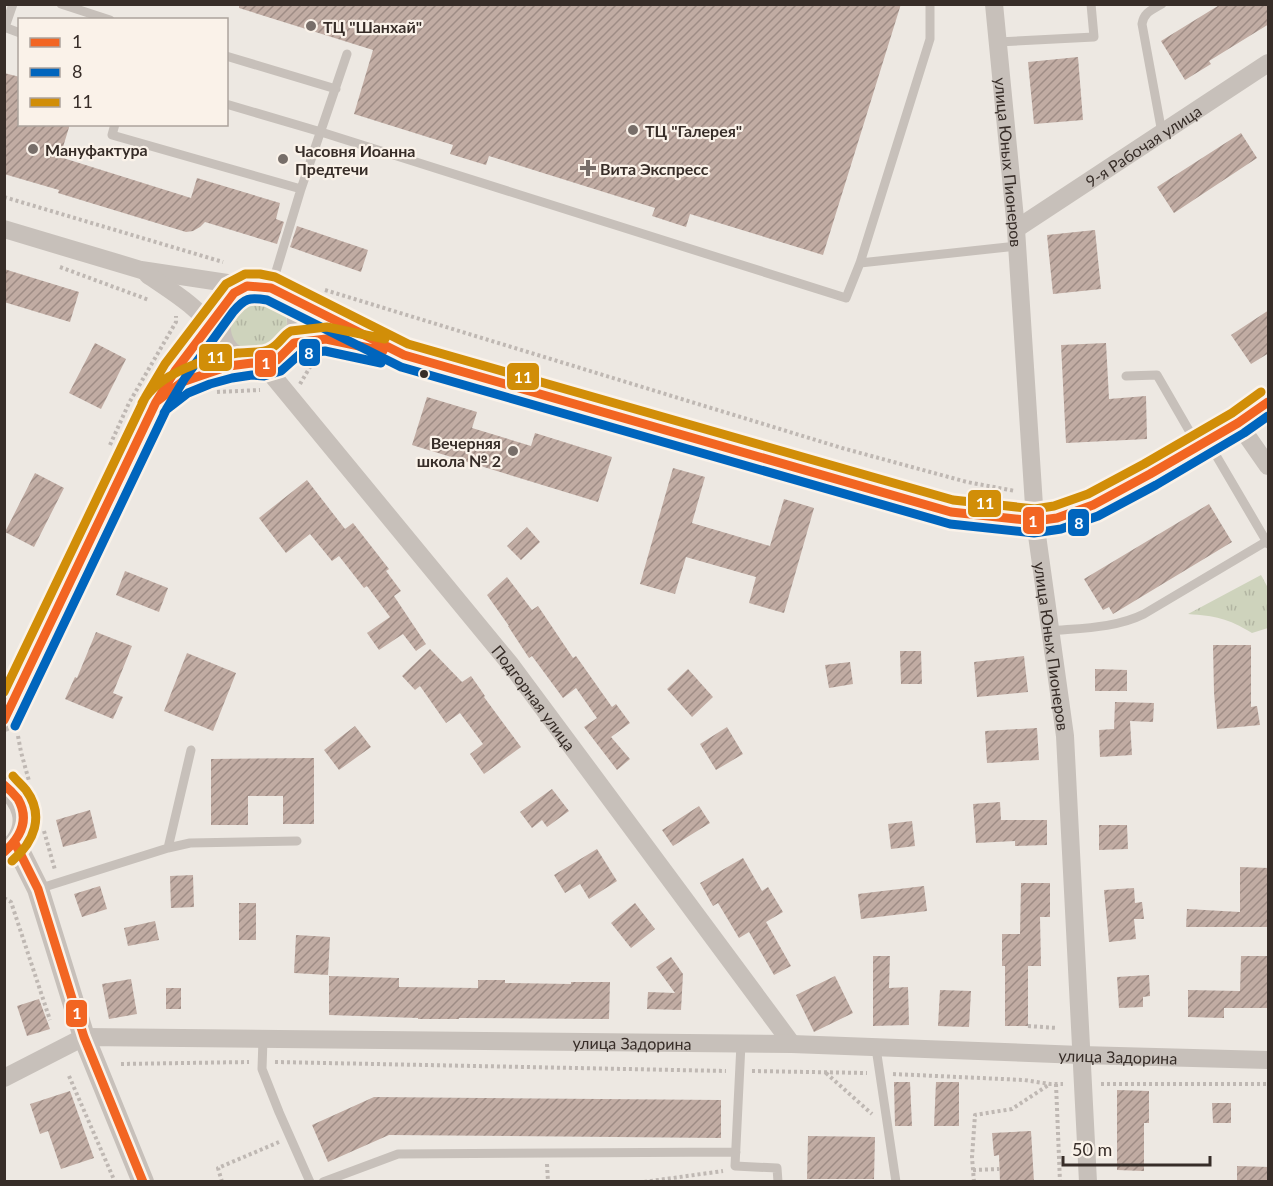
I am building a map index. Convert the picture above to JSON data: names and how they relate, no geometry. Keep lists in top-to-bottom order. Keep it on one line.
{"streets":{"street":["9-я Рабочая улица","улица Юных Пионеров","Подгорная улица","улица Задорина"]},"crossings":[["9-я Рабочая улица","улица Юных Пионеров"],["улица Юных Пионеров","улица Задорина"],["Подгорная улица","улица Задорина"]],"places":{"other":["ТЦ \"Шанхай\"","ТЦ \"Галерея\"","Мануфактура","Часовня Иоанна Предтечи","Вечерняя школа № 2"],"health":["Вита Экспресс"]},"lines":["transit line 11","transit line 1","transit line 8"],"legend":["1","8","11"],"scale_bar":"50 m"}
